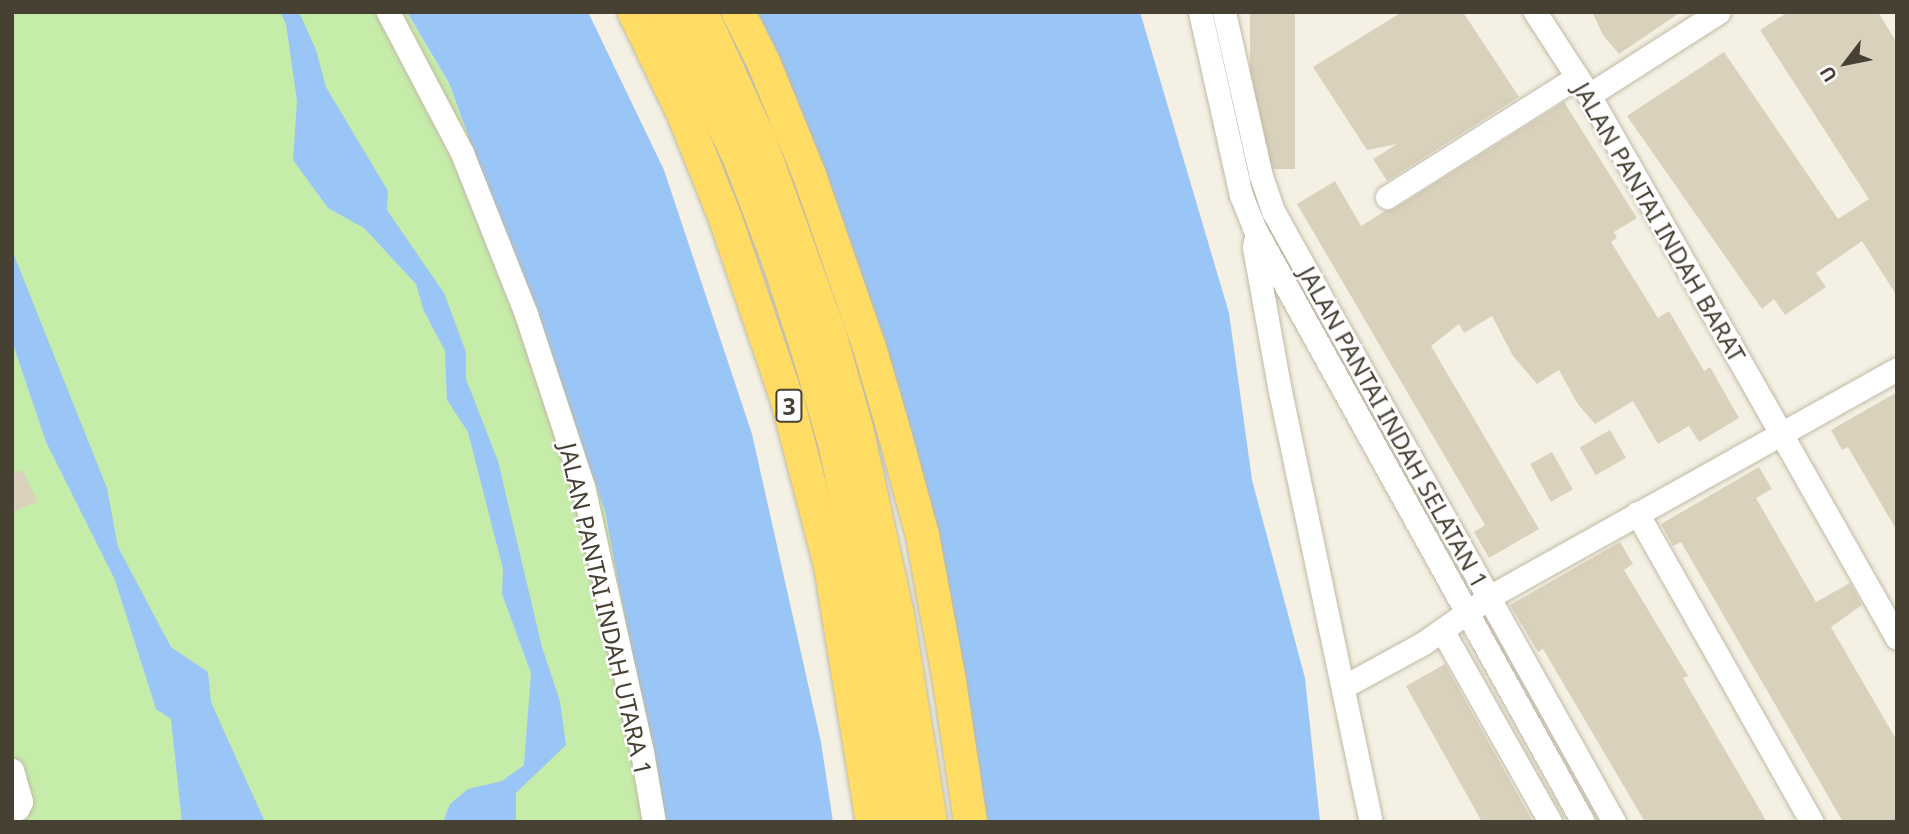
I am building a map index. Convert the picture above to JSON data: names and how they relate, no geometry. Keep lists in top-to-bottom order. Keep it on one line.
{"streets":{"highway":["3"],"street":["JALAN PANTAI INDAH BARAT","JALAN PANTAI INDAH SELATAN 1","JALAN PANTAI INDAH UTARA 1"]},"north":"bottom left"}
